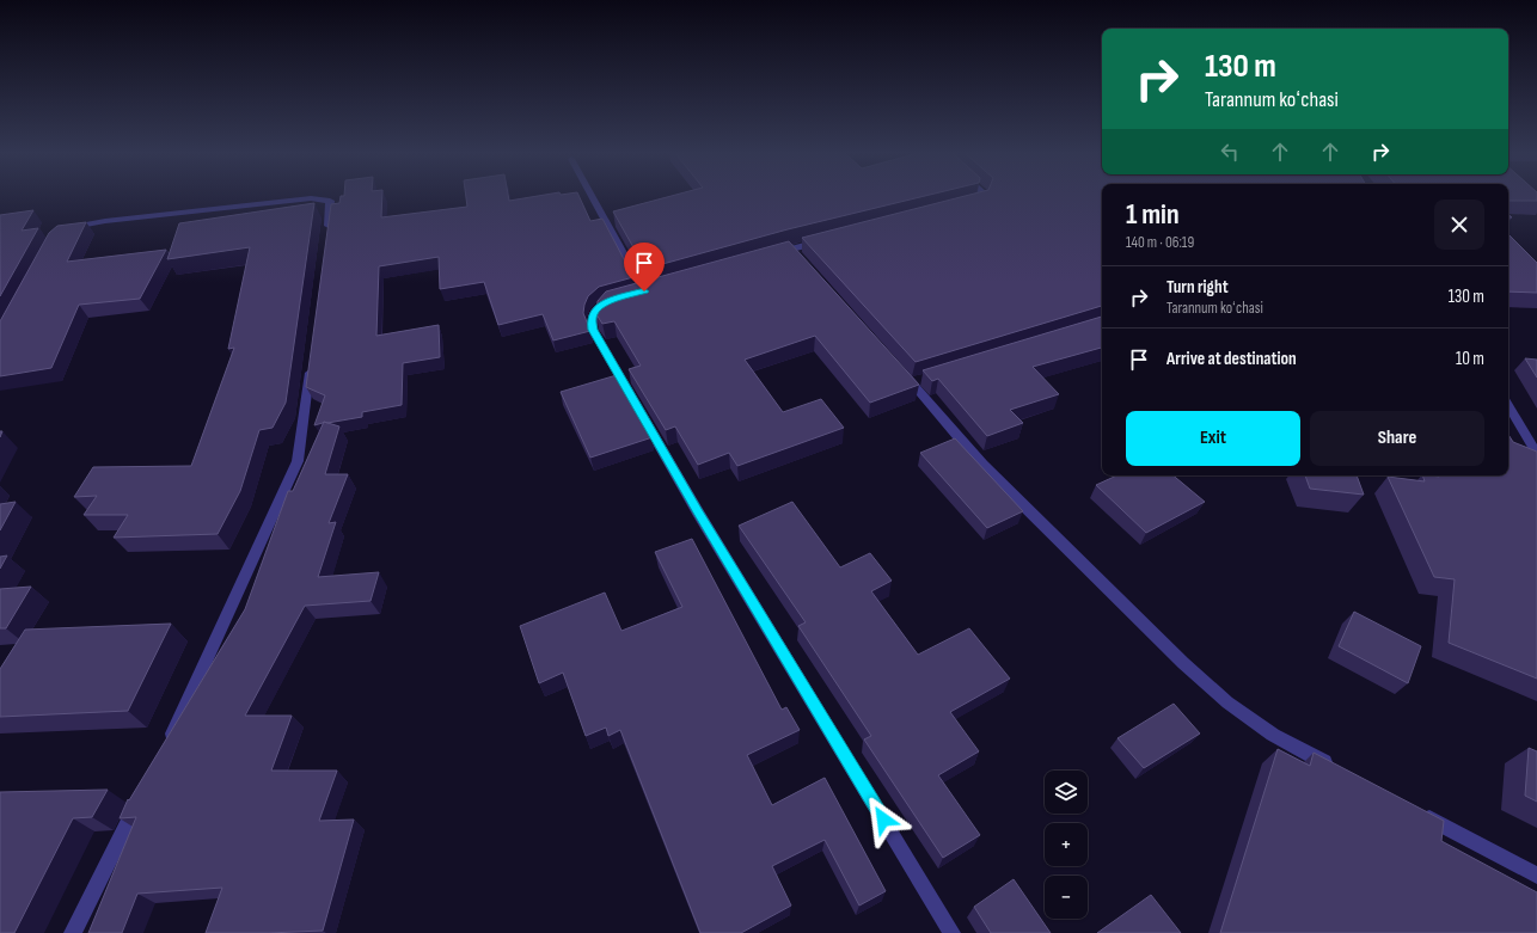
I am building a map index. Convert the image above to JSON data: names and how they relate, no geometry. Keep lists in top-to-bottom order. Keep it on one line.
{"page":{"turn":["130 m","Tarannum koʻchasi"],"heading":["1 min","140 m · 06:19"],"list":[{"name":"Turn right","note":"Tarannum koʻchasi","value":"130 m"},{"name":"Arrive at destination","value":"10 m"}],"buttons":["Exit","Share"],"map_buttons":["+","−"]}}
